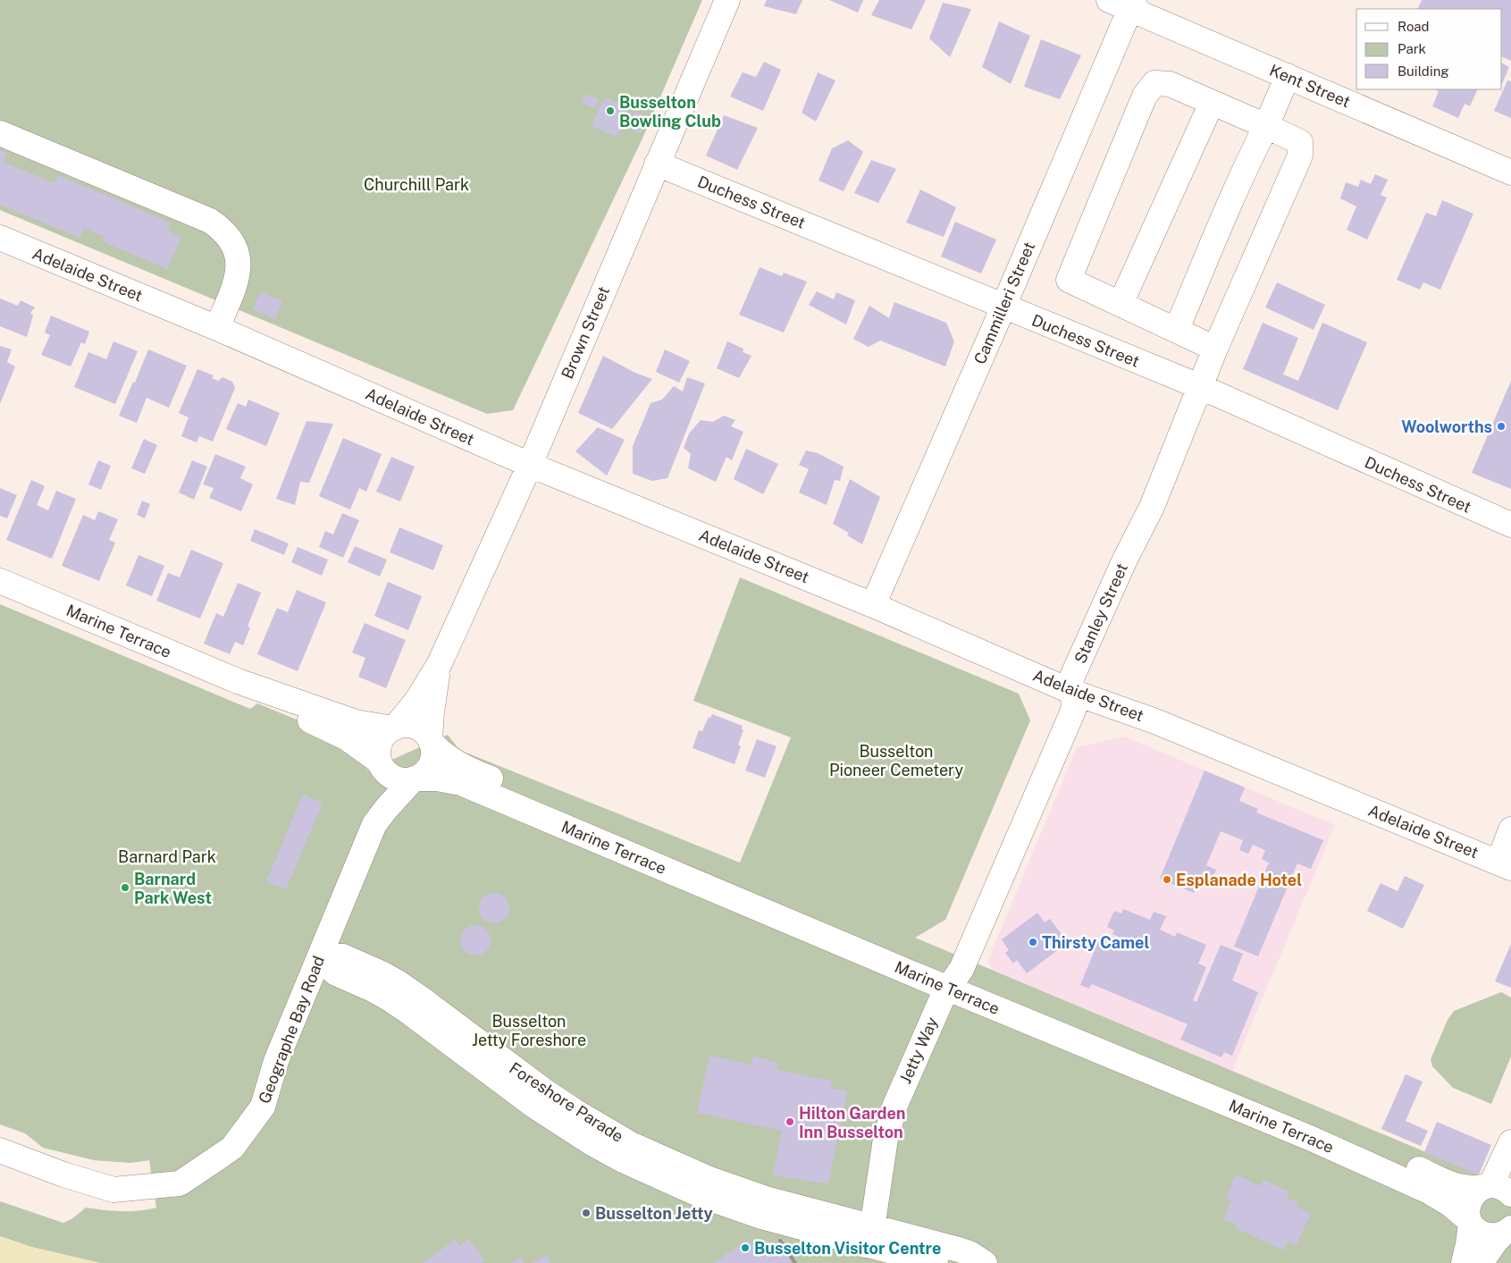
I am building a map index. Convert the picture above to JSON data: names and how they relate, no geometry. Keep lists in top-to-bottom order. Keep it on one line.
{"streets":{"street":["Kent Street","Duchess Street","Adelaide Street","Cammilleri Street","Brown Street","Stanley Street","Marine Terrace","Geographe Bay Road","Jetty Way","Foreshore Parade"]},"crossings":[["Kent Street","Cammilleri Street"],["Duchess Street","Cammilleri Street"],["Duchess Street","Brown Street"],["Duchess Street","Stanley Street"],["Adelaide Street","Cammilleri Street"],["Adelaide Street","Brown Street"],["Adelaide Street","Stanley Street"],["Brown Street","Marine Terrace"],["Brown Street","Geographe Bay Road"],["Stanley Street","Marine Terrace"],["Stanley Street","Jetty Way"],["Marine Terrace","Geographe Bay Road"],["Marine Terrace","Jetty Way"],["Geographe Bay Road","Foreshore Parade"],["Jetty Way","Foreshore Parade"]],"parks":["Churchill Park","Busselton Pioneer Cemetery","Barnard Park","Busselton Jetty Foreshore"],"places":["Busselton Bowling Club","Woolworths","Esplanade Hotel","Barnard Park West","Thirsty Camel","Hilton Garden Inn Busselton","Busselton Jetty","Busselton Visitor Centre"],"legend":["Road","Park","Building"]}
